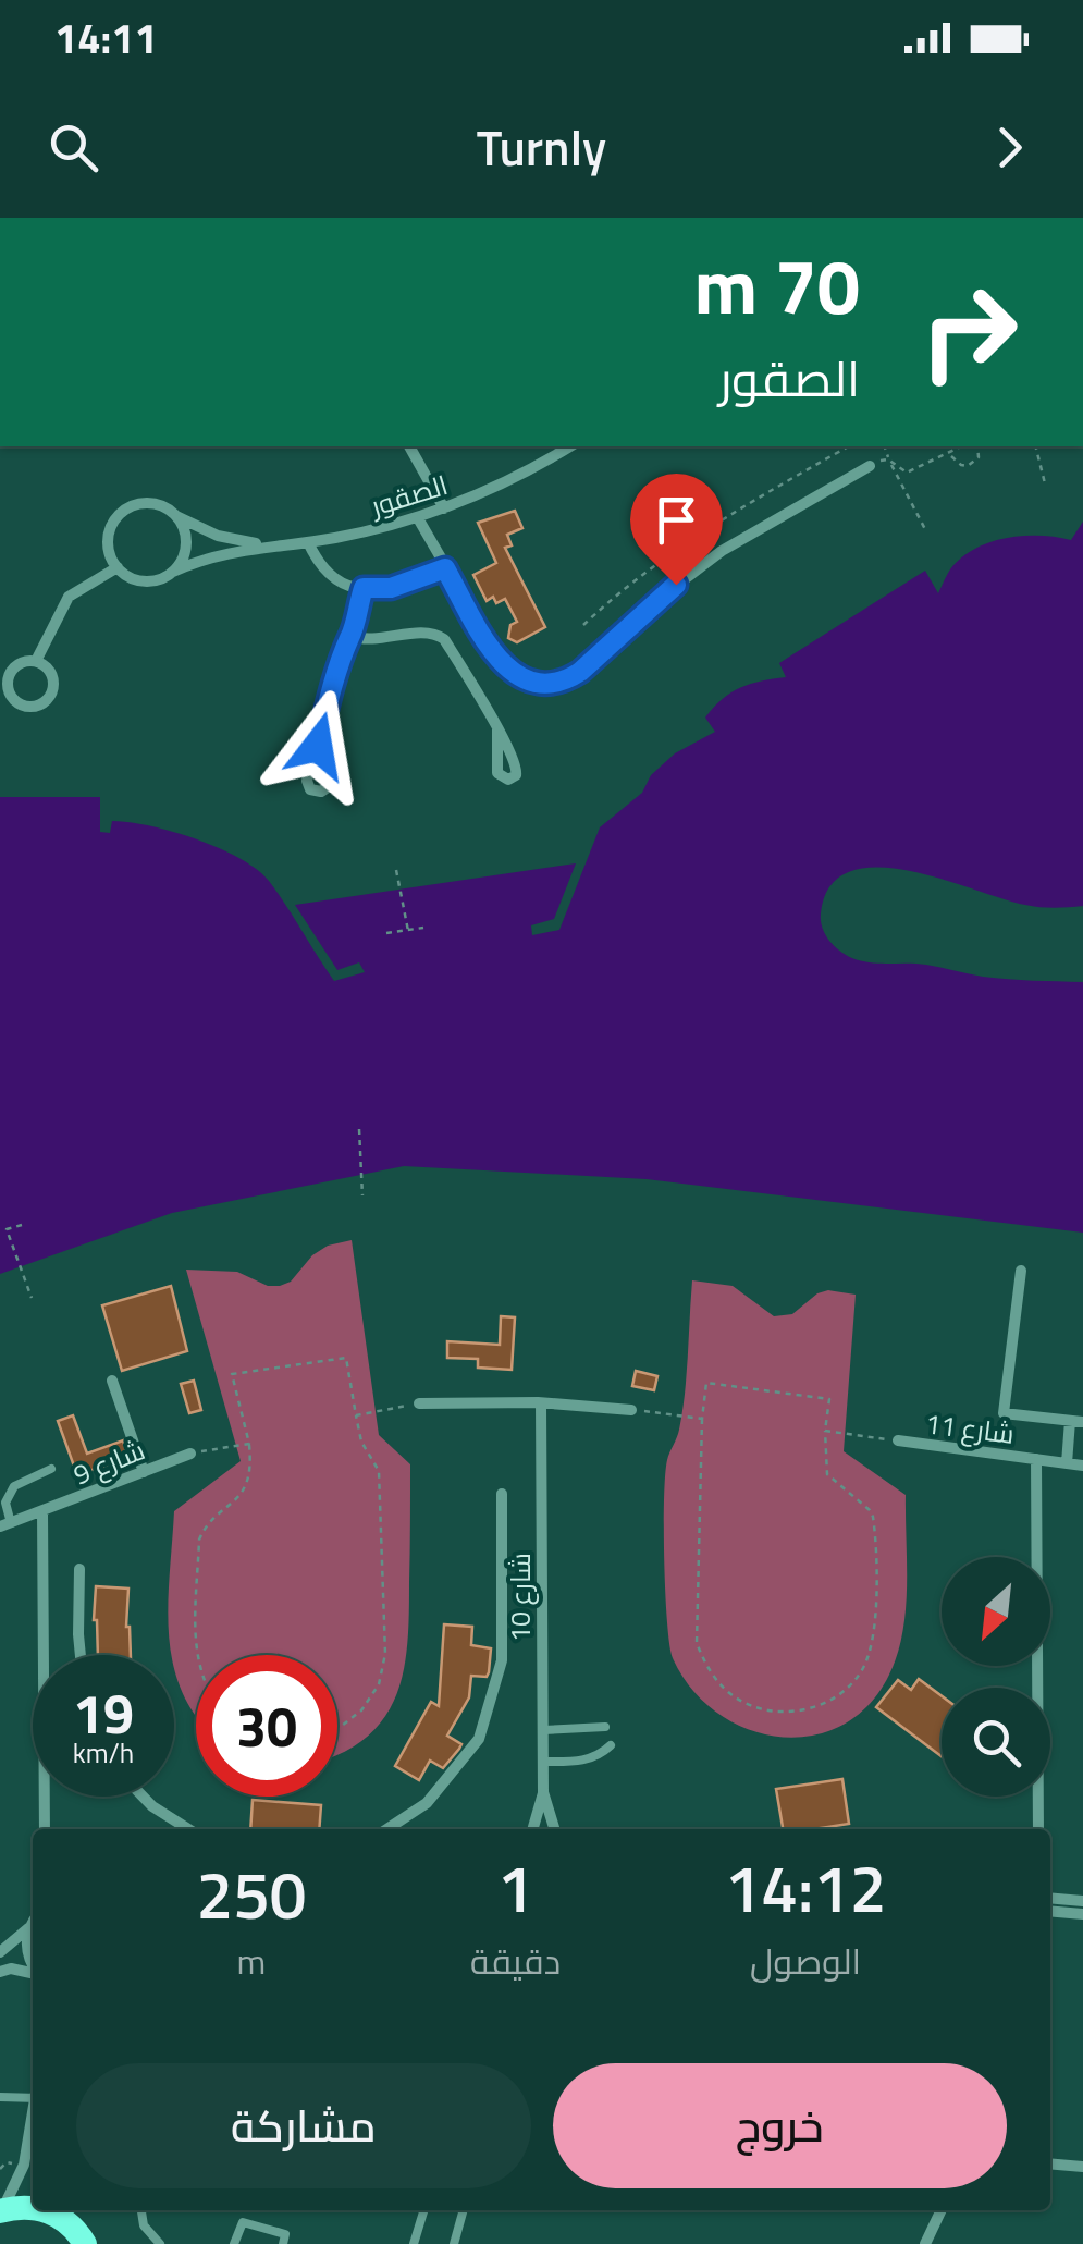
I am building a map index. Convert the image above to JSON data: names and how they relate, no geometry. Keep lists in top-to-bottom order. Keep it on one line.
{"streets":{"street":["الصقور","شارع 11","شارع 9","شارع 10"]},"north":"bottom left","page":{"status":"14:11","header":"Turnly","turn":["70 m","الصقور"],"speed":"19 km/h","limit":"30","eta":["14:12","الوصول","1","دقيقة","250","m"],"buttons":["خروج","مشاركة"]}}
